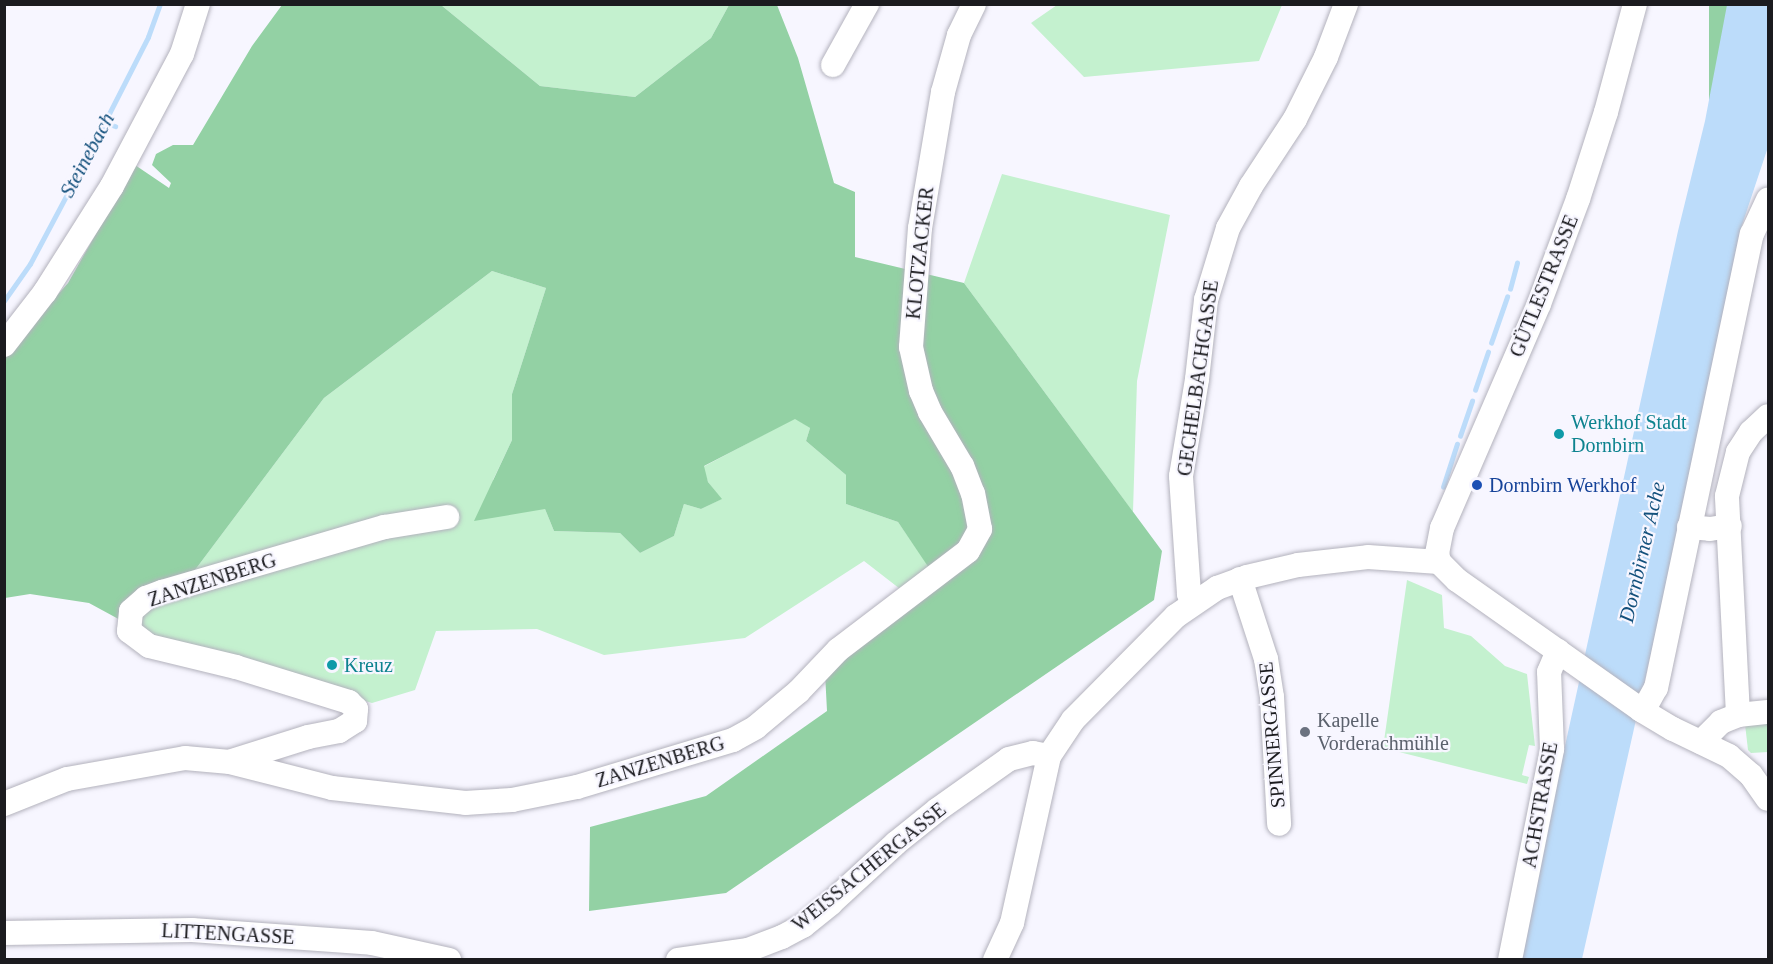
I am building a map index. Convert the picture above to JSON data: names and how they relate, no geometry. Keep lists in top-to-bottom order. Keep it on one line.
{"streets":{"street":["KLOTZACKER","GÜTLESTRASSE","GECHELBACHGASSE","ZANZENBERG","SPINNERGASSE","ACHSTRASSE","WEISSACHERGASSE","LITTENGASSE"]},"crossings":[["KLOTZACKER","ZANZENBERG"]],"water":["Steinebach","Dornbirner Ache"],"places":["Werkhof Stadt Dornbirn","Dornbirn Werkhof","Kreuz","Kapelle Vorderachmühle"]}
